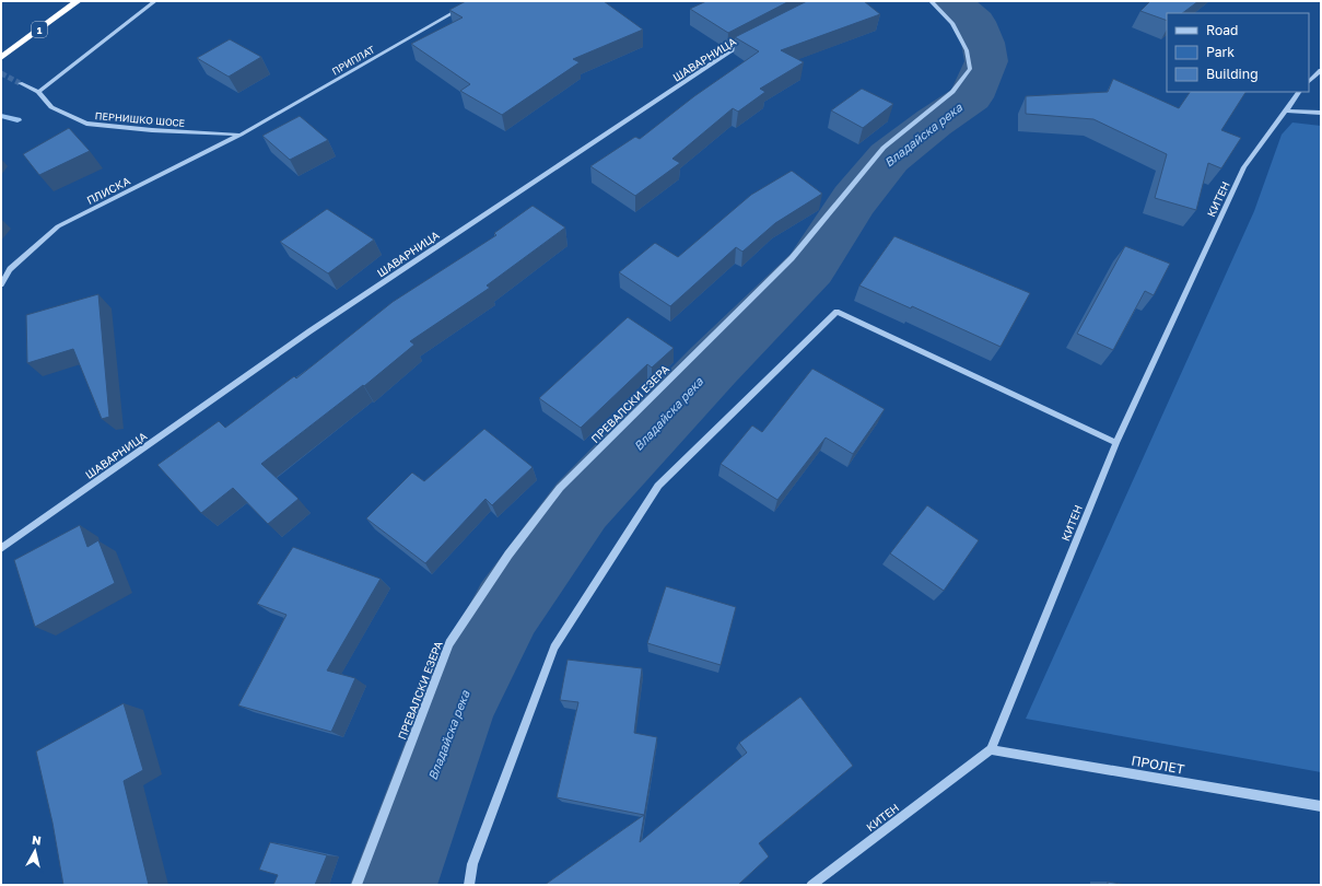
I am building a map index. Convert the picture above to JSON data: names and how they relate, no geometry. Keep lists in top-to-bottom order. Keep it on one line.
{"streets":{"highway":["1"],"street":["ШАВАРНИЦА","ПРИПЛАТ","ПЕРНИШКО ШОСЕ","ПЛИСКА","КИТЕН","ПРЕВАЛСКИ ЕЗЕРА","ПРОЛЕТ"]},"crossings":[["ПРИПЛАТ","ПЕРНИШКО ШОСЕ"],["ПРИПЛАТ","ПЛИСКА"],["ПЕРНИШКО ШОСЕ","ПЛИСКА"],["КИТЕН","ПРОЛЕТ"]],"water":["Владайска река"],"legend":["Road","Park","Building"],"north":"top"}
